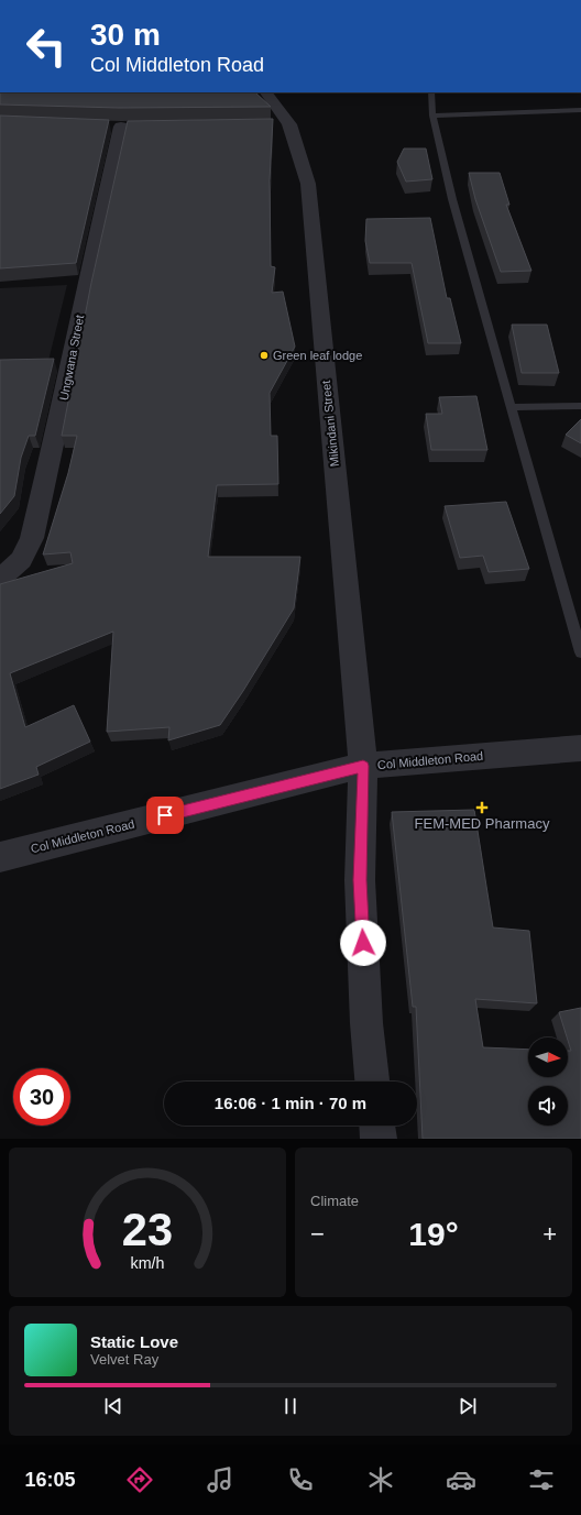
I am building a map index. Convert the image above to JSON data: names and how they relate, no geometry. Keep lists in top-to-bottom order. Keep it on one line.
{"streets":{"street":["Ungwana Street","Mikindani Street","Col Middleton Road"]},"crossings":[["Mikindani Street","Col Middleton Road"]],"places":{"other":["Green leaf lodge"],"health":["FEM-MED Pharmacy"]},"north":"right","page":{"turn":["30 m","Col Middleton Road"],"limit":"30","trip":"16:06 · 1 min · 70 m","tile":"Climate","heat":["−","19°","+"],"song":["Static Love","Velvet Ray"],"tabs":"16:05","gauge":["23","km/h"]}}
